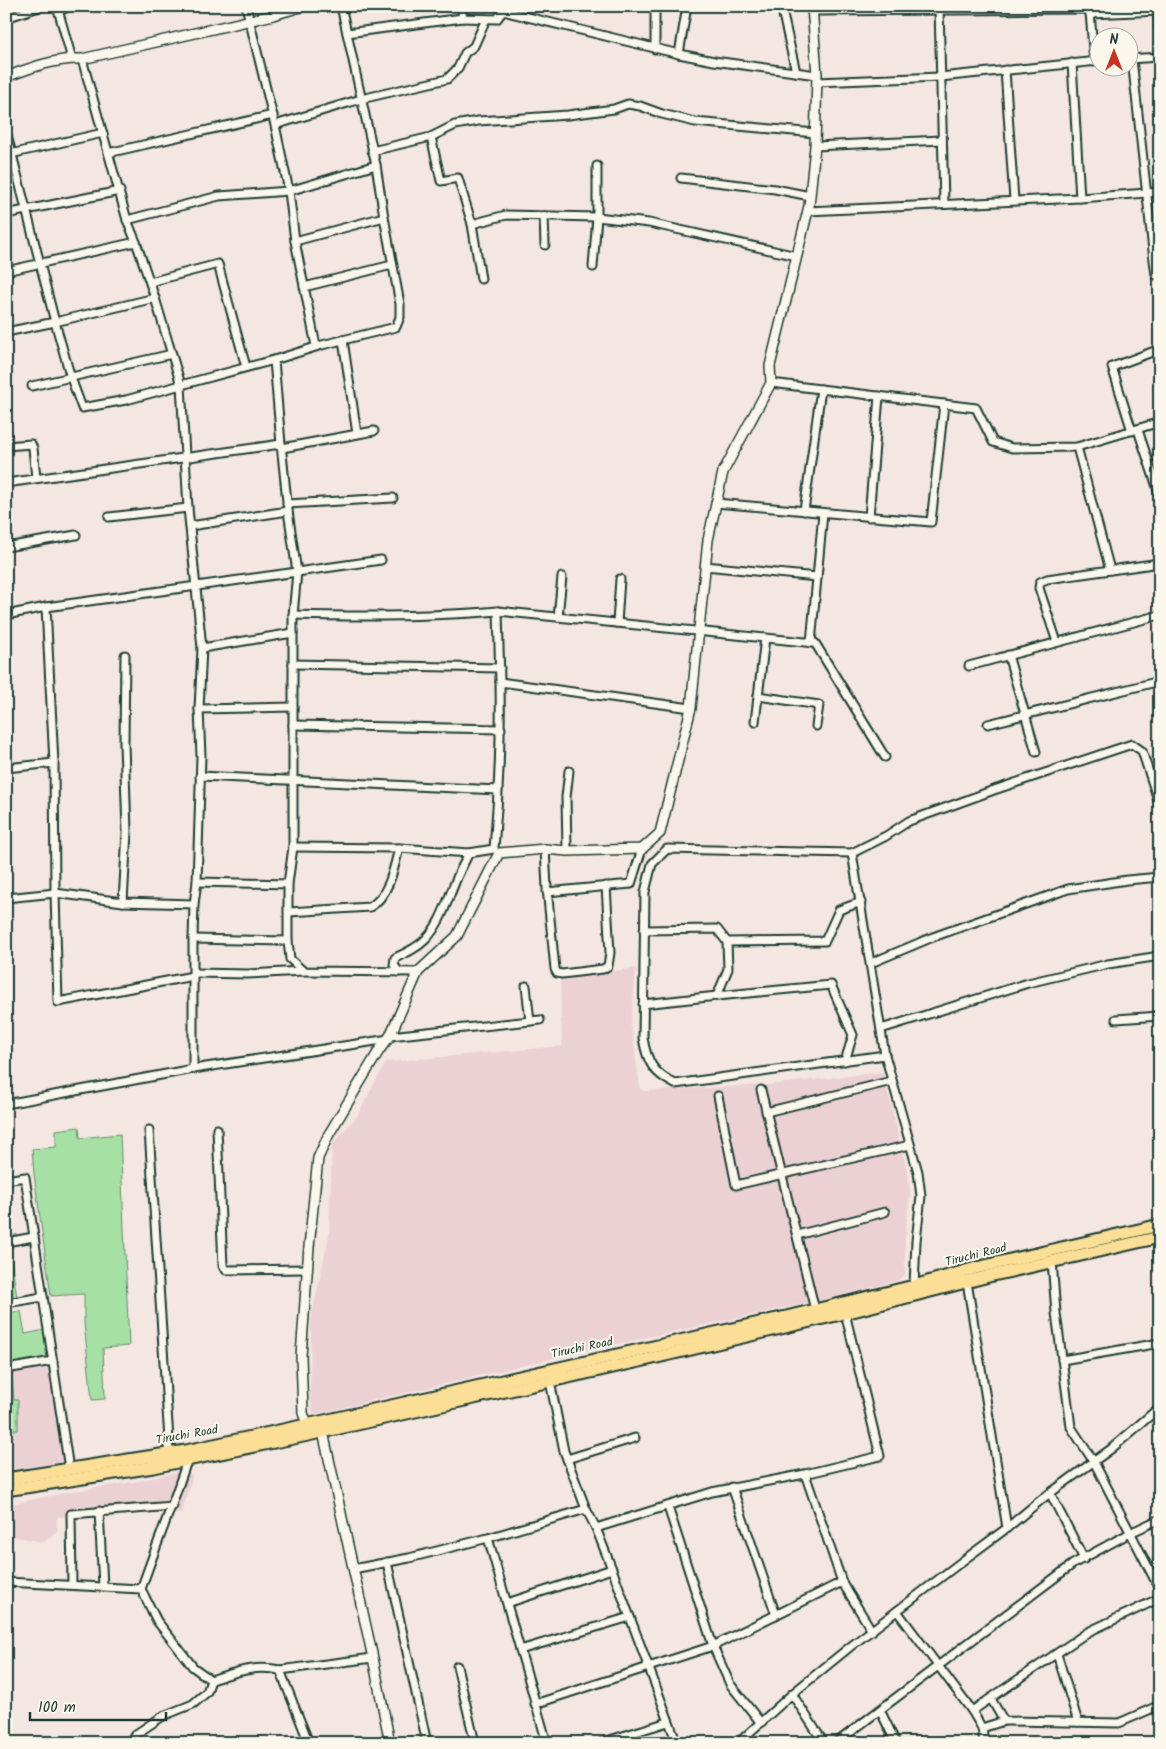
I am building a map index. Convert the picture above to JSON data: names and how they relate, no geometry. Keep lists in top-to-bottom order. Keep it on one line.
{"streets":{"highway":["Tiruchi Road"]},"scale_bar":"100 m","north":"top"}
